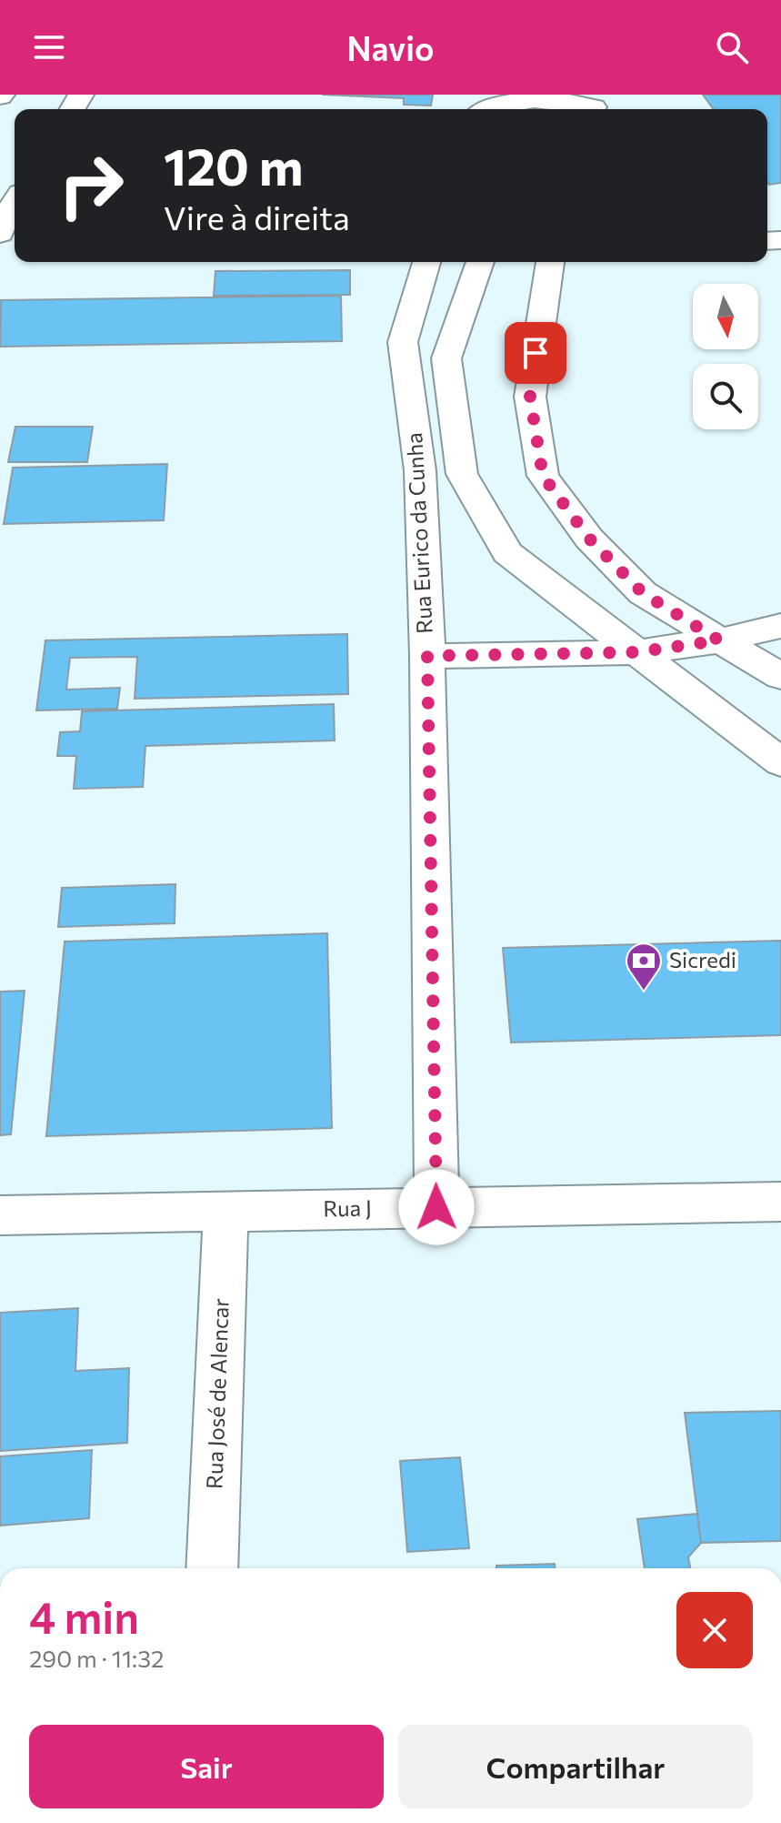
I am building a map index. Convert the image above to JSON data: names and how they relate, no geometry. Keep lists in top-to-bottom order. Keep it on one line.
{"streets":{"street":["Rua Eurico da Cunha","Rua J","Rua José de Alencar"]},"crossings":[["Rua Eurico da Cunha","Rua J"],["Rua J","Rua José de Alencar"]],"places":{"bank":["Sicredi"]},"north":"bottom","page":{"header":"Navio","turn":["120 m","Vire à direita"],"heading":["4 min","290 m · 11:32"],"buttons":["Sair","Compartilhar"]}}
